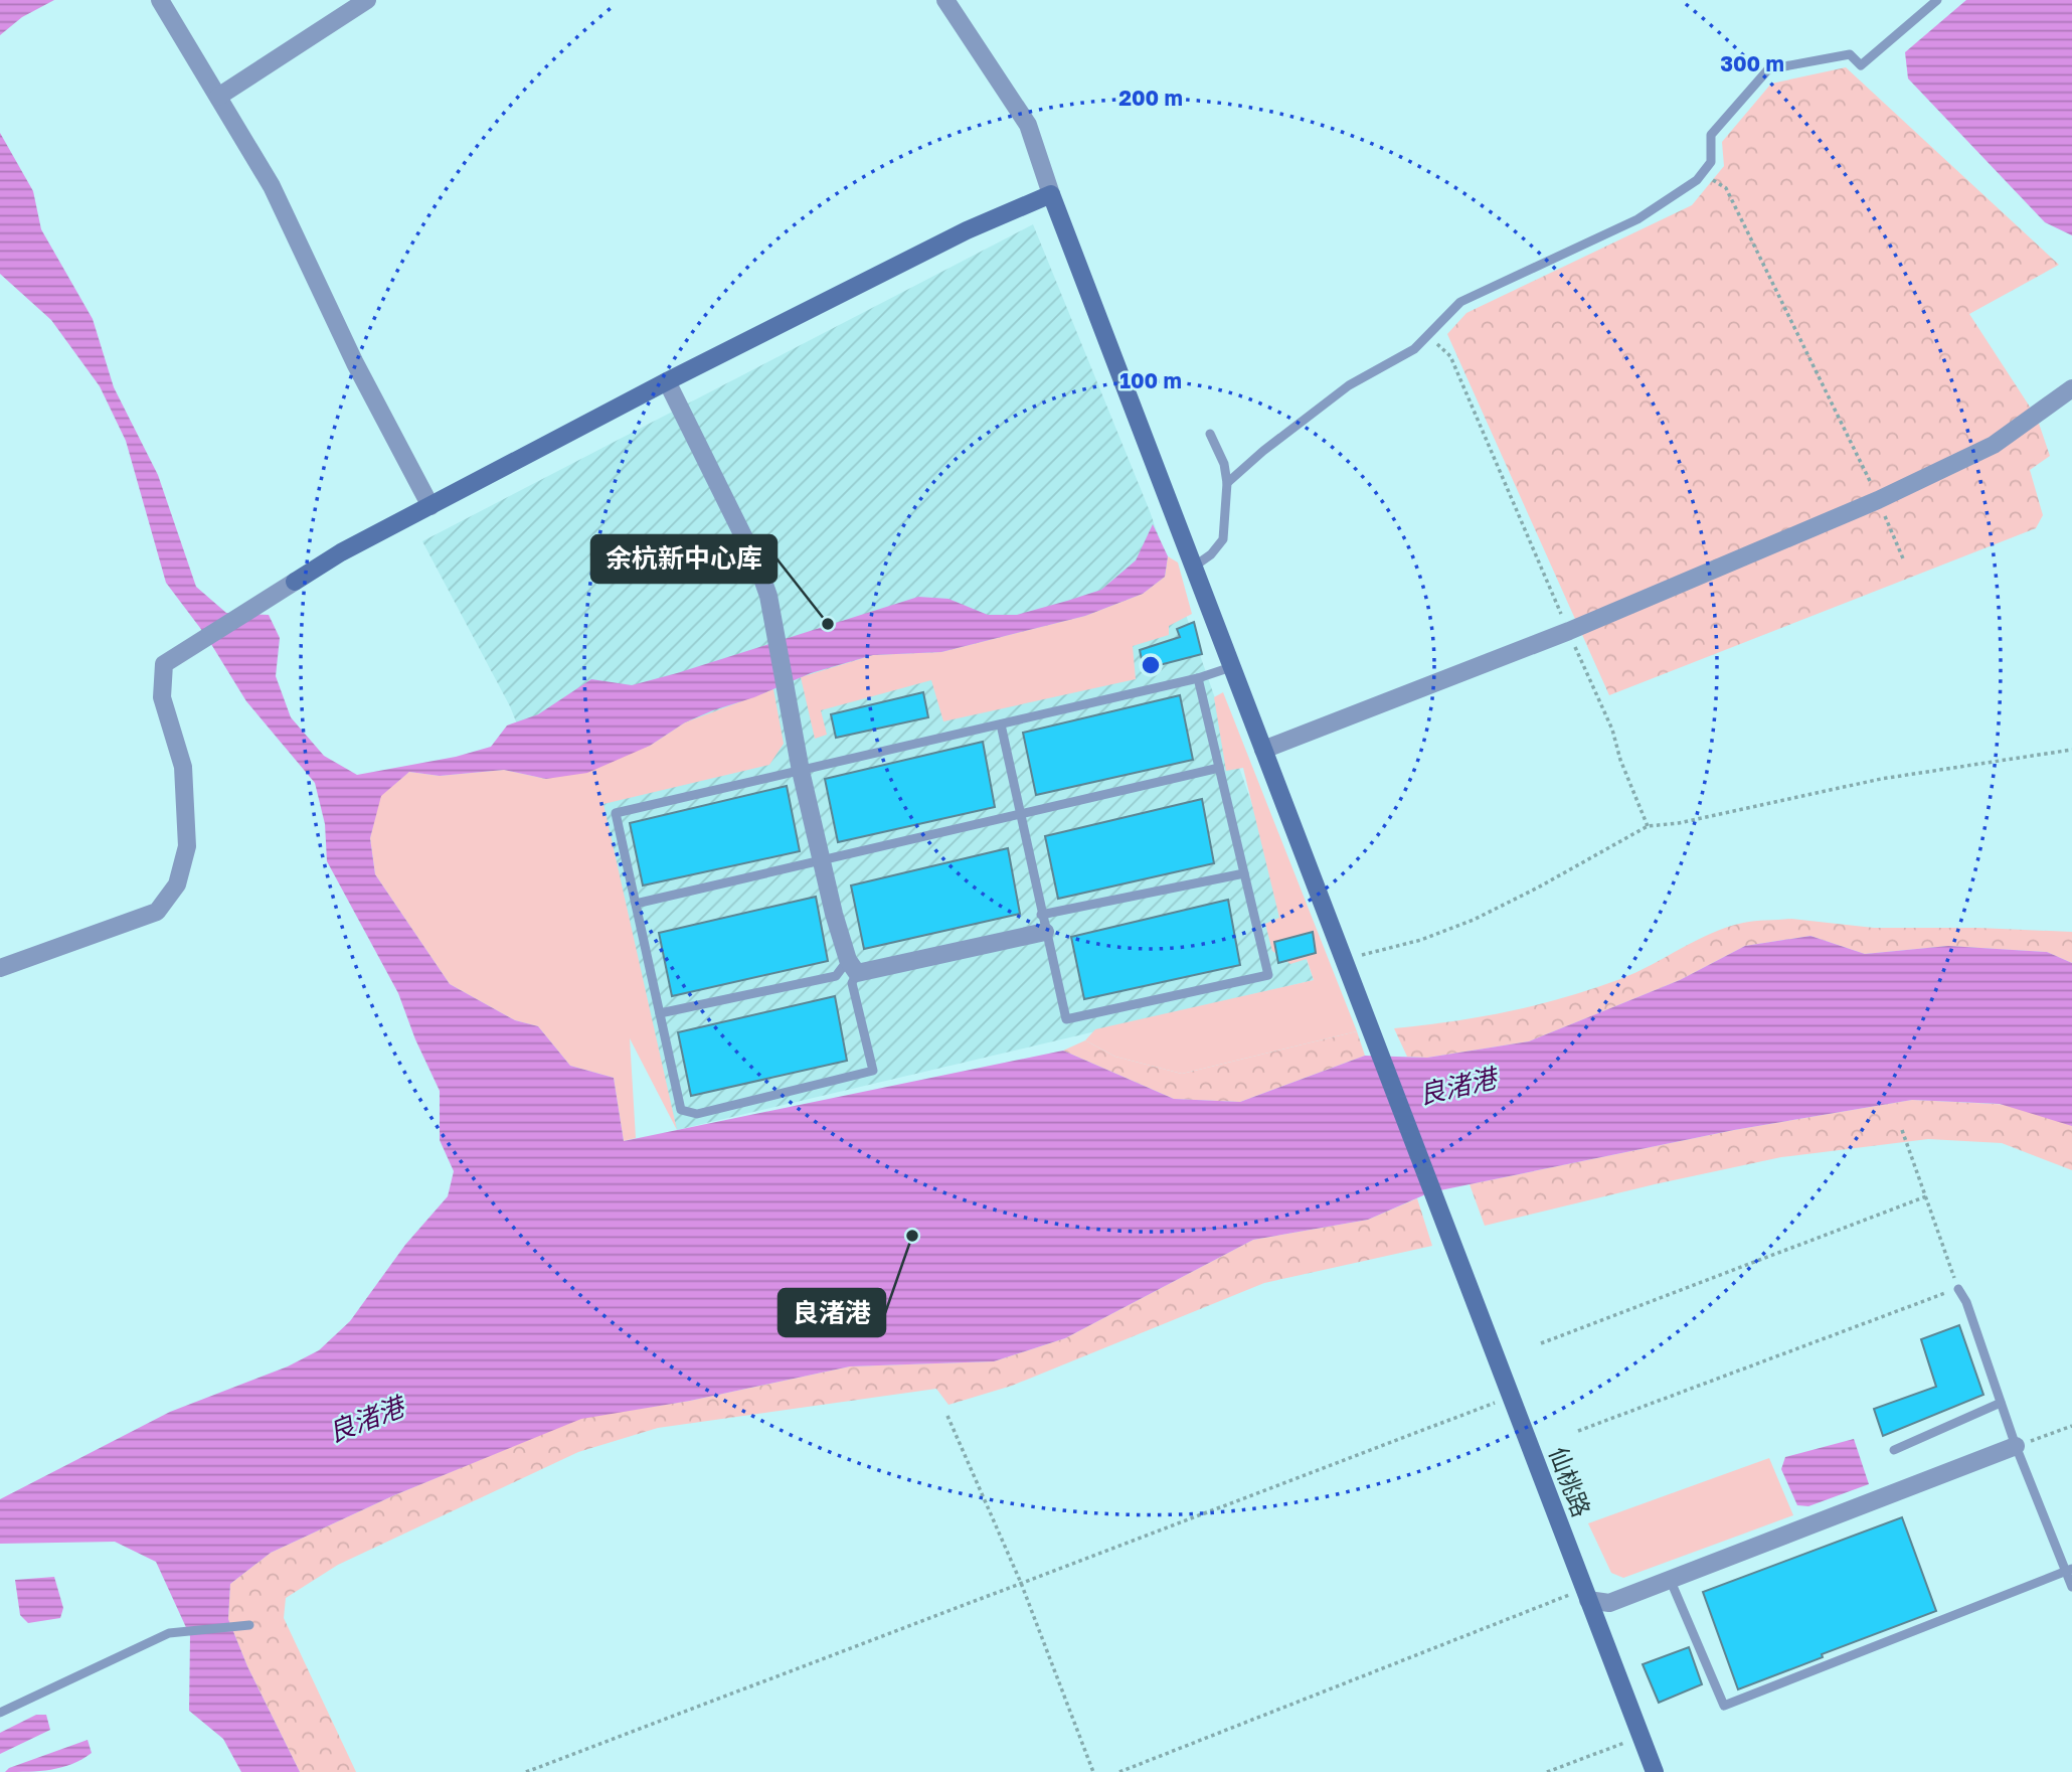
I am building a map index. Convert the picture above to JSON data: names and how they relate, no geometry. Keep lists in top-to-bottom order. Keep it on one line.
{"streets":{"street":["仙桃路"]},"water":["良渚港"],"places":["余杭新中心库","良渚港"],"rings":["300 m","200 m","100 m"]}
